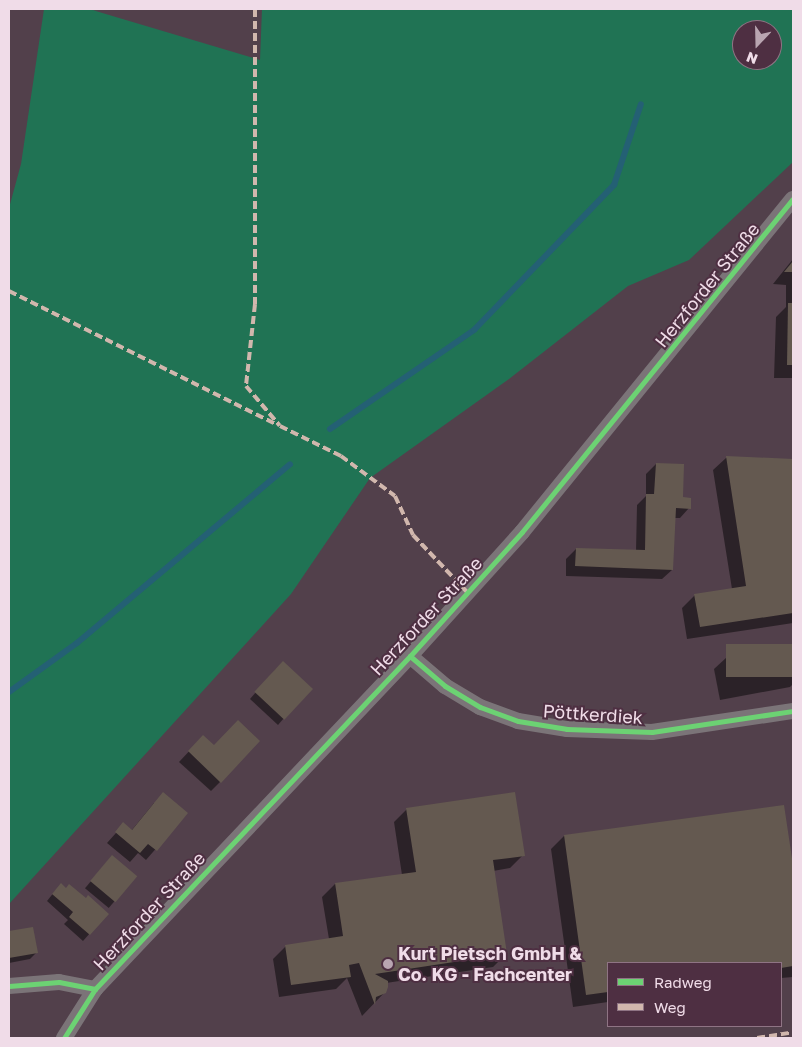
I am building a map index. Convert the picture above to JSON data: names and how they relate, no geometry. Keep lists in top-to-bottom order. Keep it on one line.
{"streets":{"street":["Herzforder Straße","Pöttkerdiek"]},"crossings":[["Herzforder Straße","Pöttkerdiek"]],"places":["Kurt Pietsch GmbH & Co. KG - Fachcenter"],"legend":["Radweg","Weg"],"north":"bottom"}
